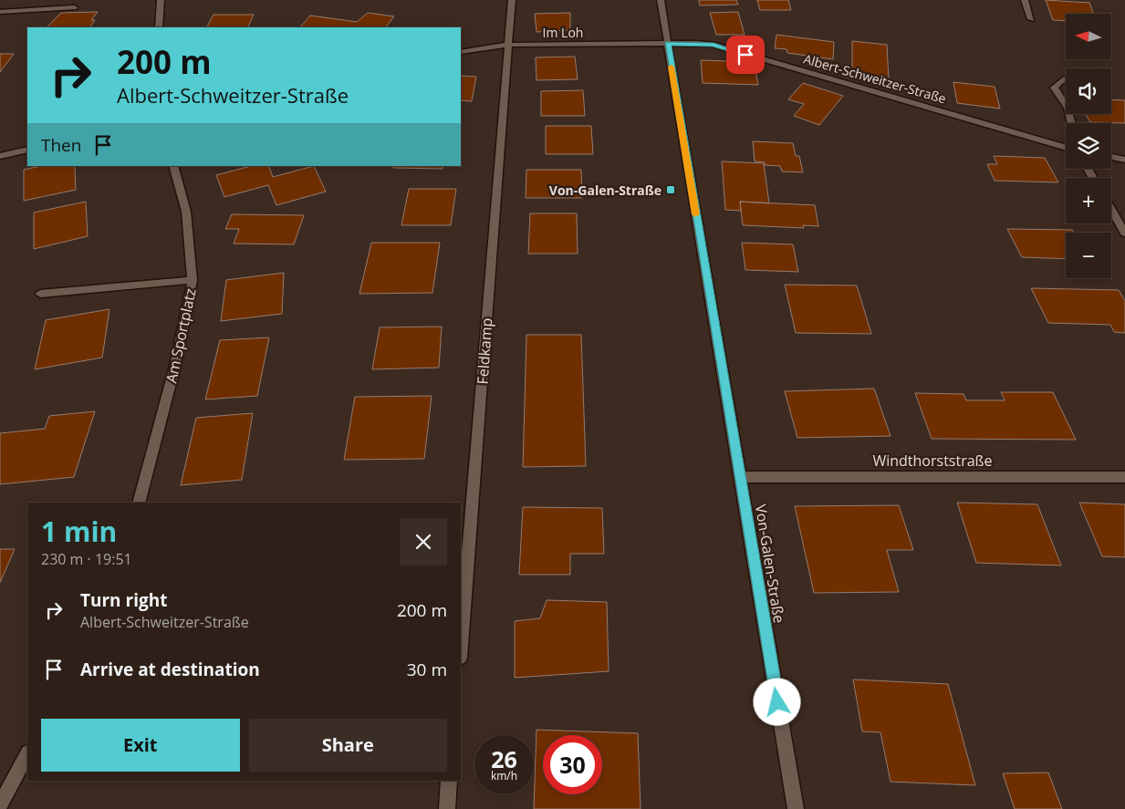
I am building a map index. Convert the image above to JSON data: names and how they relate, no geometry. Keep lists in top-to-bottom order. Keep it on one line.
{"streets":{"street":["Im Loh","Albert-Schweitzer-Straße","Am Sportplatz","Feldkamp","Windthorststraße","Von-Galen-Straße"]},"crossings":[["Im Loh","Albert-Schweitzer-Straße"],["Im Loh","Feldkamp"],["Im Loh","Von-Galen-Straße"],["Albert-Schweitzer-Straße","Von-Galen-Straße"],["Windthorststraße","Von-Galen-Straße"]],"places":{"transit":["Von-Galen-Straße"]},"north":"left","page":{"map_buttons":["+","−"],"turn":["200 m","Albert-Schweitzer-Straße"],"then":"Then","heading":["1 min","230 m · 19:51"],"list":[{"name":"Turn right","note":"Albert-Schweitzer-Straße","value":"200 m"},{"name":"Arrive at destination","value":"30 m"}],"buttons":["Exit","Share"],"speed":"26 km/h","limit":"30"}}
